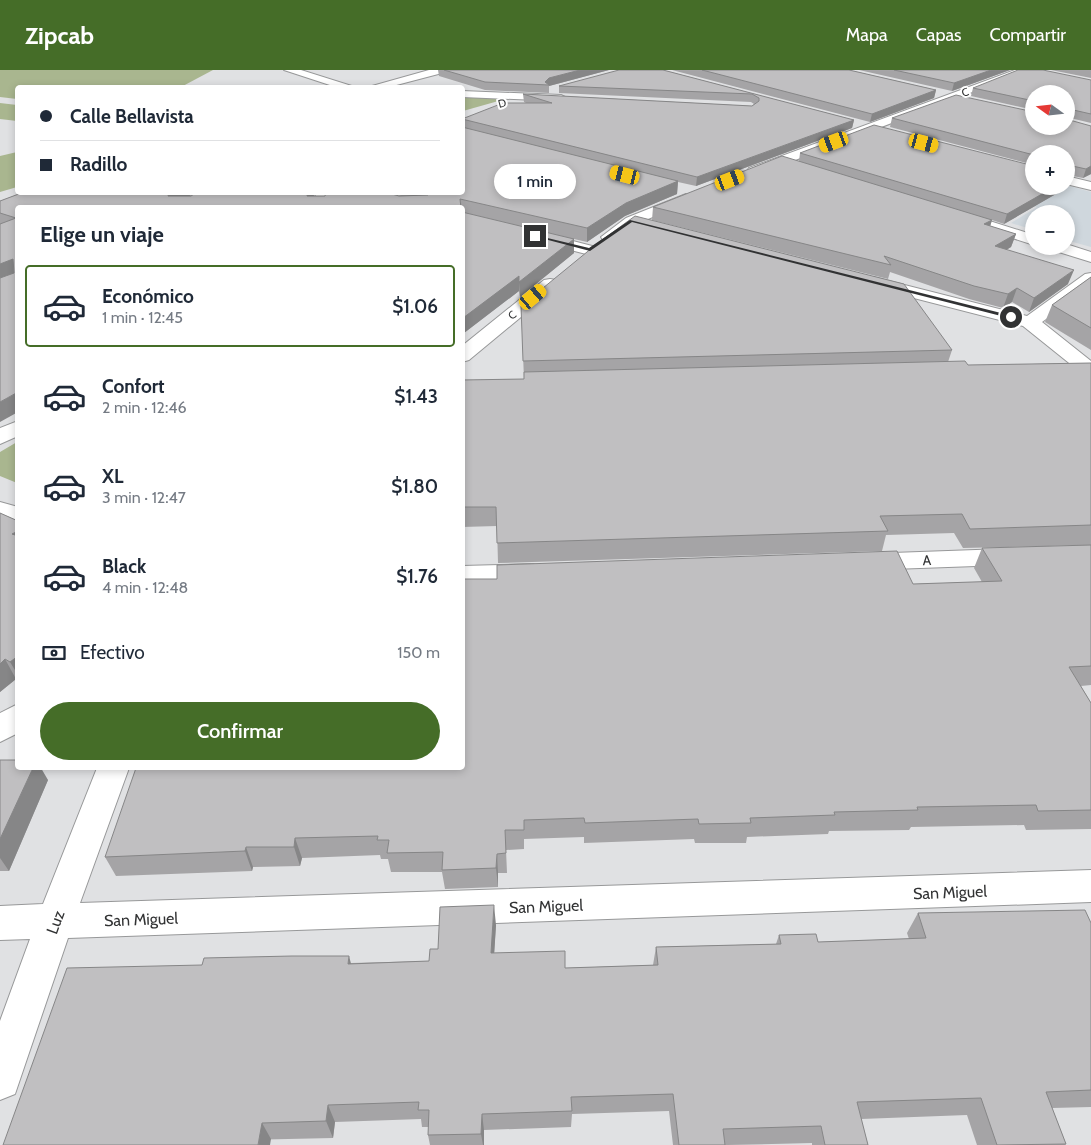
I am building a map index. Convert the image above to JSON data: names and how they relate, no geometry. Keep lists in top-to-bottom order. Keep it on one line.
{"streets":{"street":["C","D","A","San Miguel","Luz"]},"crossings":[["San Miguel","Luz"]],"north":"left","page":{"header":"Zipcab","nav":["Mapa","Capas","Compartir"],"map_buttons":["+","−"],"banner":["Calle Bellavista","Radillo"],"bubble":"1 min","heading":"Elige un viaje","list":[{"name":"Económico","note":"1 min · 12:45","value":"$1.06"},{"name":"Confort","note":"2 min · 12:46","value":"$1.43"},{"name":"XL","note":"3 min · 12:47","value":"$1.80"},{"name":"Black","note":"4 min · 12:48","value":"$1.76"}],"pay":["Efectivo","150 m"],"buttons":"Confirmar"}}
